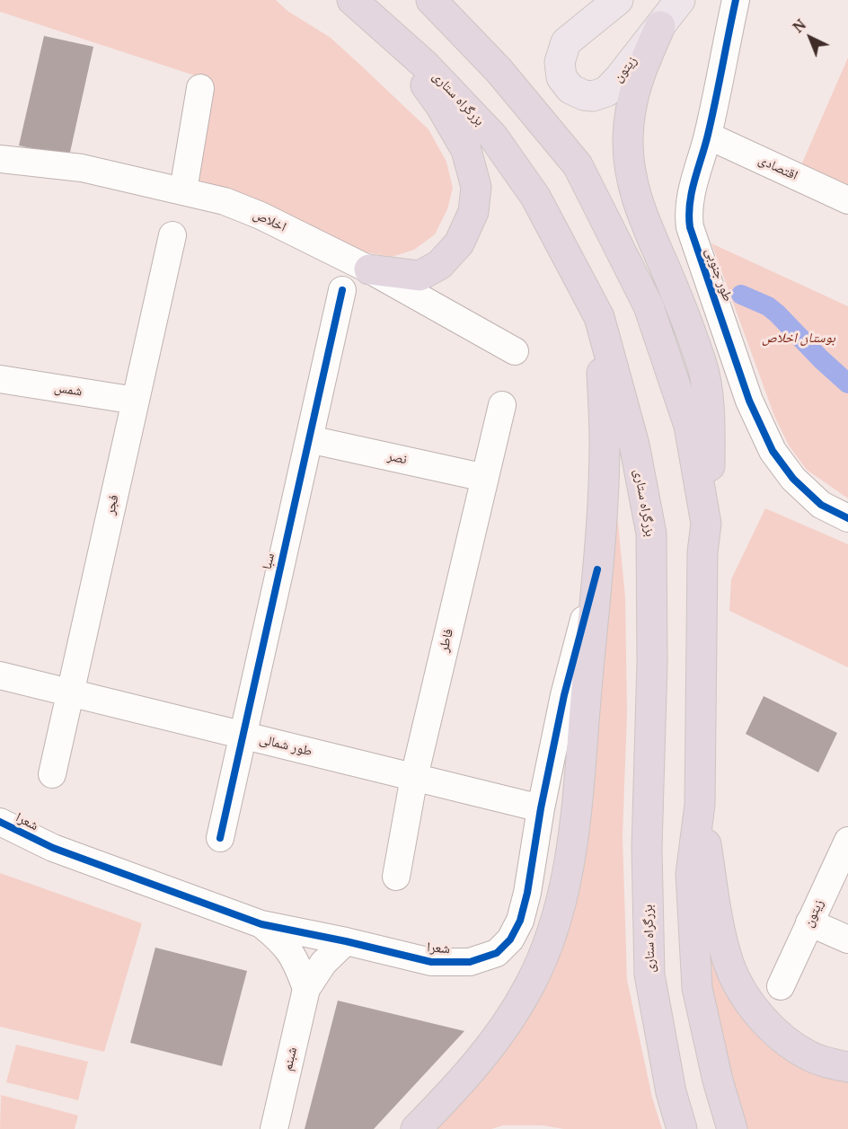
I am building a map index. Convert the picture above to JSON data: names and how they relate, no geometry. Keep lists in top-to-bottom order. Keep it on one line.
{"streets":{"highway":["بزرگراه ستاری"],"main road":["زیتون"],"street":["اقتصادی","اخلاص","طور جنوبی","شمس","نصر","فجر","سبا","فاطر","طور شمالی","شعرا","شبنم"]},"crossings":[["اقتصادی","طور جنوبی"],["شمس","فجر"],["نصر","سبا"],["نصر","فاطر"],["فجر","طور شمالی"],["سبا","طور شمالی"],["فاطر","طور شمالی"],["طور شمالی","شعرا"]],"parks":["بوستان اخلاص"],"north":"top left"}
